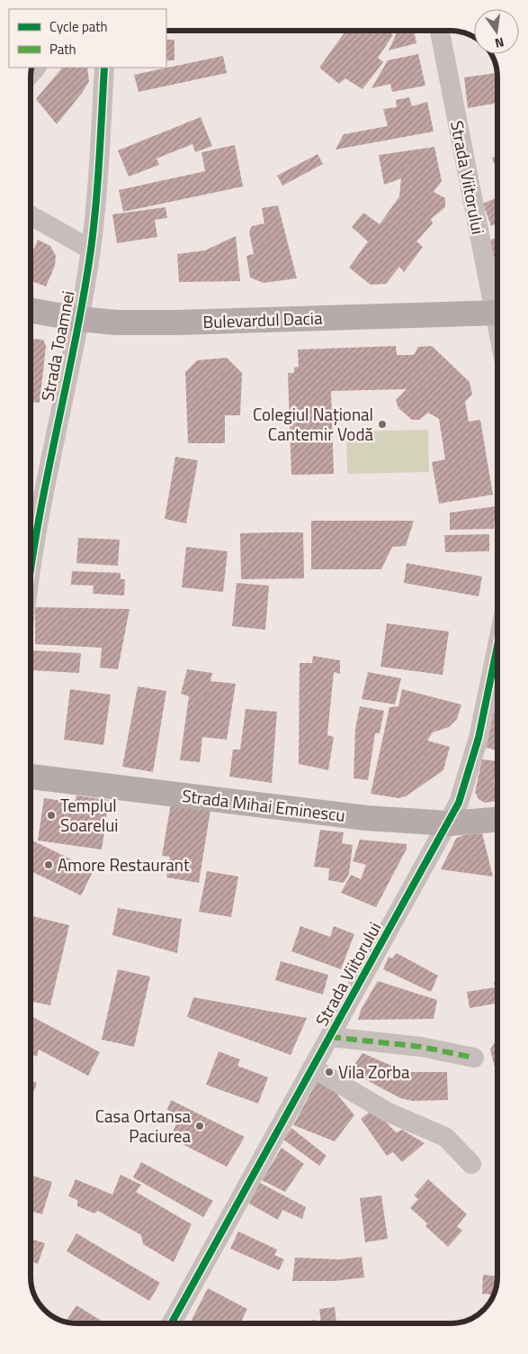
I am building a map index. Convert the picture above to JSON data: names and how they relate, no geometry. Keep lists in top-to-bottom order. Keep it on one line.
{"streets":{"main road":["Bulevardul Dacia","Strada Mihai Eminescu"],"street":["Strada Viitorului","Strada Toamnei"]},"crossings":[["Strada Viitorului","Strada Mihai Eminescu"],["Bulevardul Dacia","Strada Toamnei"]],"places":["Colegiul Național Cantemir Vodă","Templul Soarelui","Amore Restaurant","Vila Zorba","Casa Ortansa Paciurea"],"legend":["Cycle path","Path"],"north":"bottom"}
